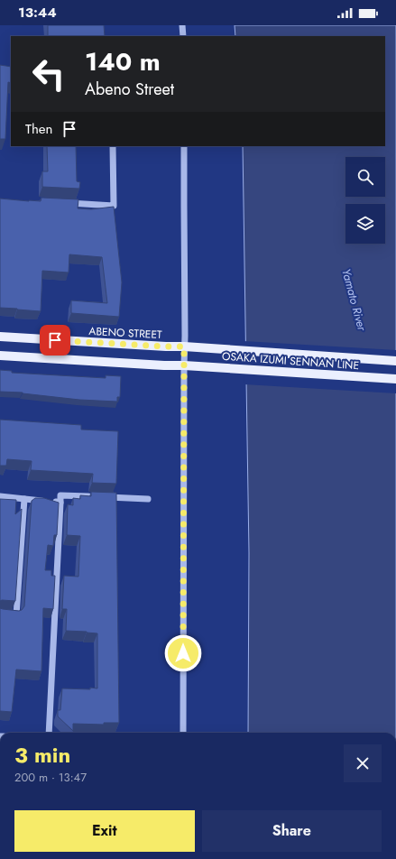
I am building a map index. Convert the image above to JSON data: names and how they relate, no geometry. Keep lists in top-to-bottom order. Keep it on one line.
{"streets":{"main road":["ABENO STREET","OSAKA IZUMI SENNAN LINE"]},"crossings":[["ABENO STREET","OSAKA IZUMI SENNAN LINE"]],"water":["Yamato River"],"page":{"status":"13:44","turn":["140 m","Abeno Street"],"then":"Then","heading":["3 min","200 m · 13:47"],"buttons":["Exit","Share"]}}
